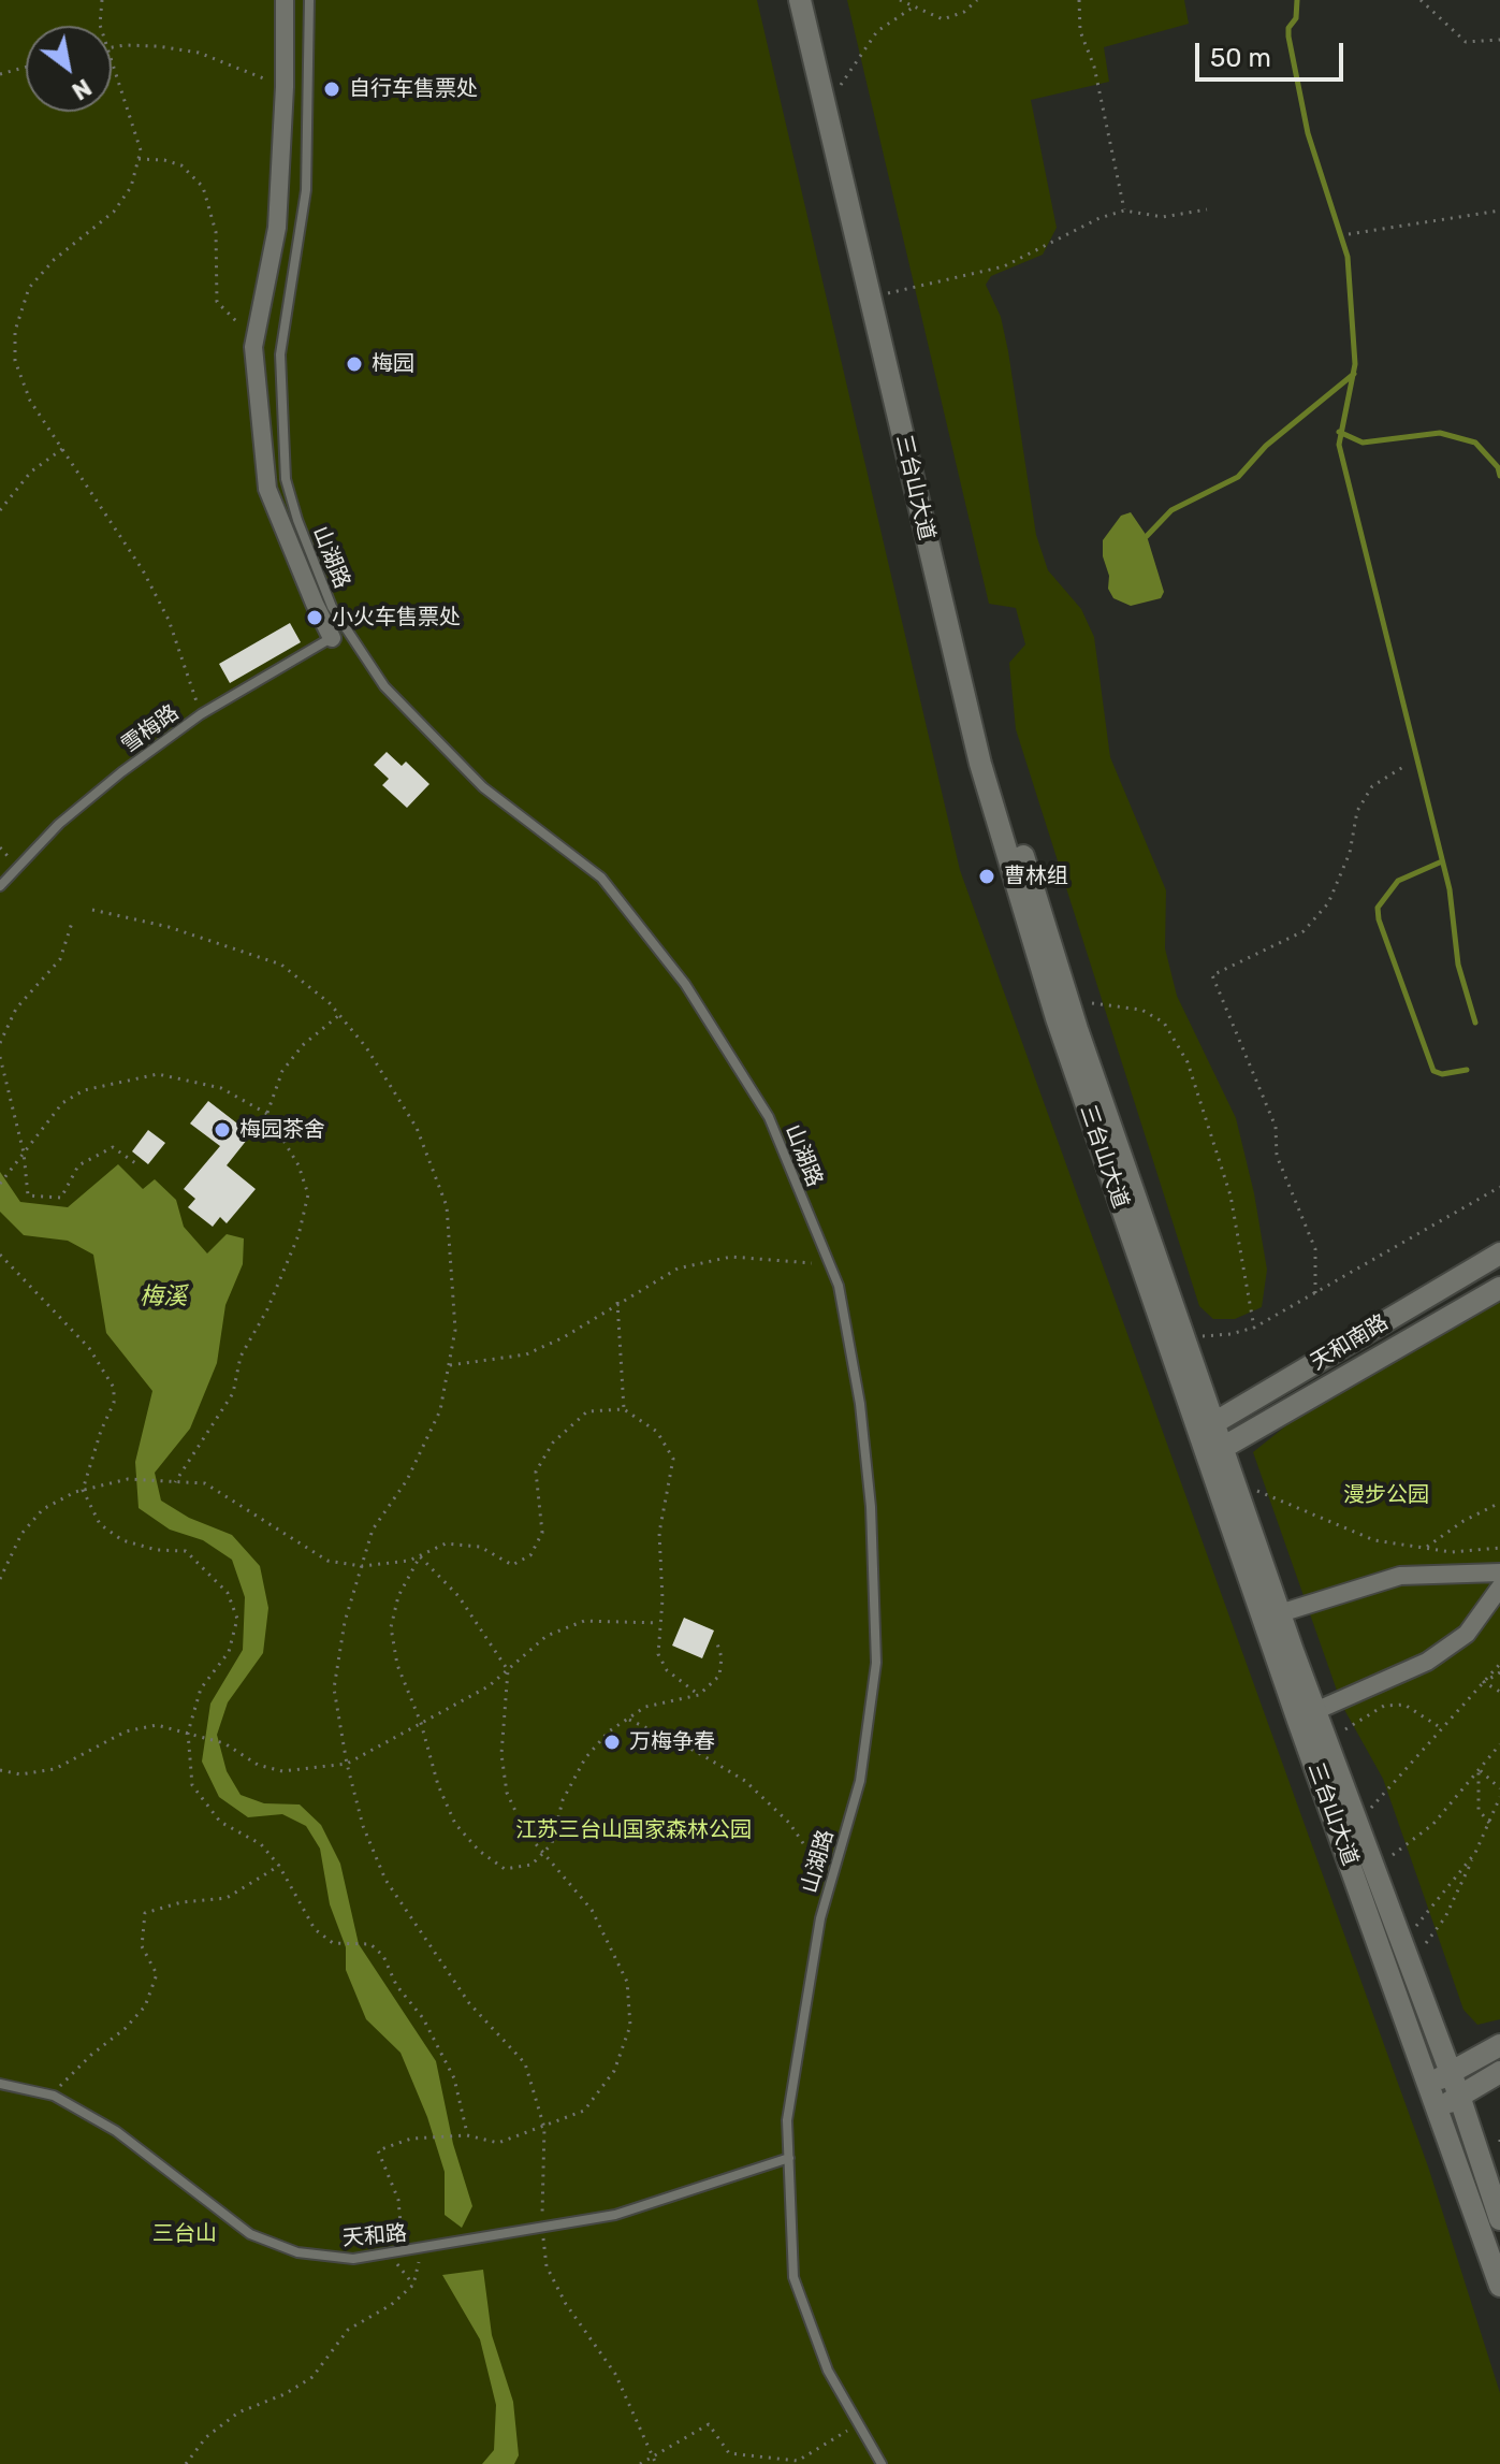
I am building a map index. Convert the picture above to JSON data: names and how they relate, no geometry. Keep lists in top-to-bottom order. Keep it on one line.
{"streets":{"main road":["三台山大道","天和南路"],"lane":["山湖路","雪梅路","天和路"]},"crossings":[["三台山大道","天和南路"],["山湖路","雪梅路"],["山湖路","天和路"]],"water":["梅溪"],"parks":["漫步公园","江苏三台山国家森林公园","三台山"],"places":["自行车售票处","梅园","小火车售票处","曹林组","梅园茶舍","万梅争春"],"scale_bar":"50 m","north":"bottom right"}
